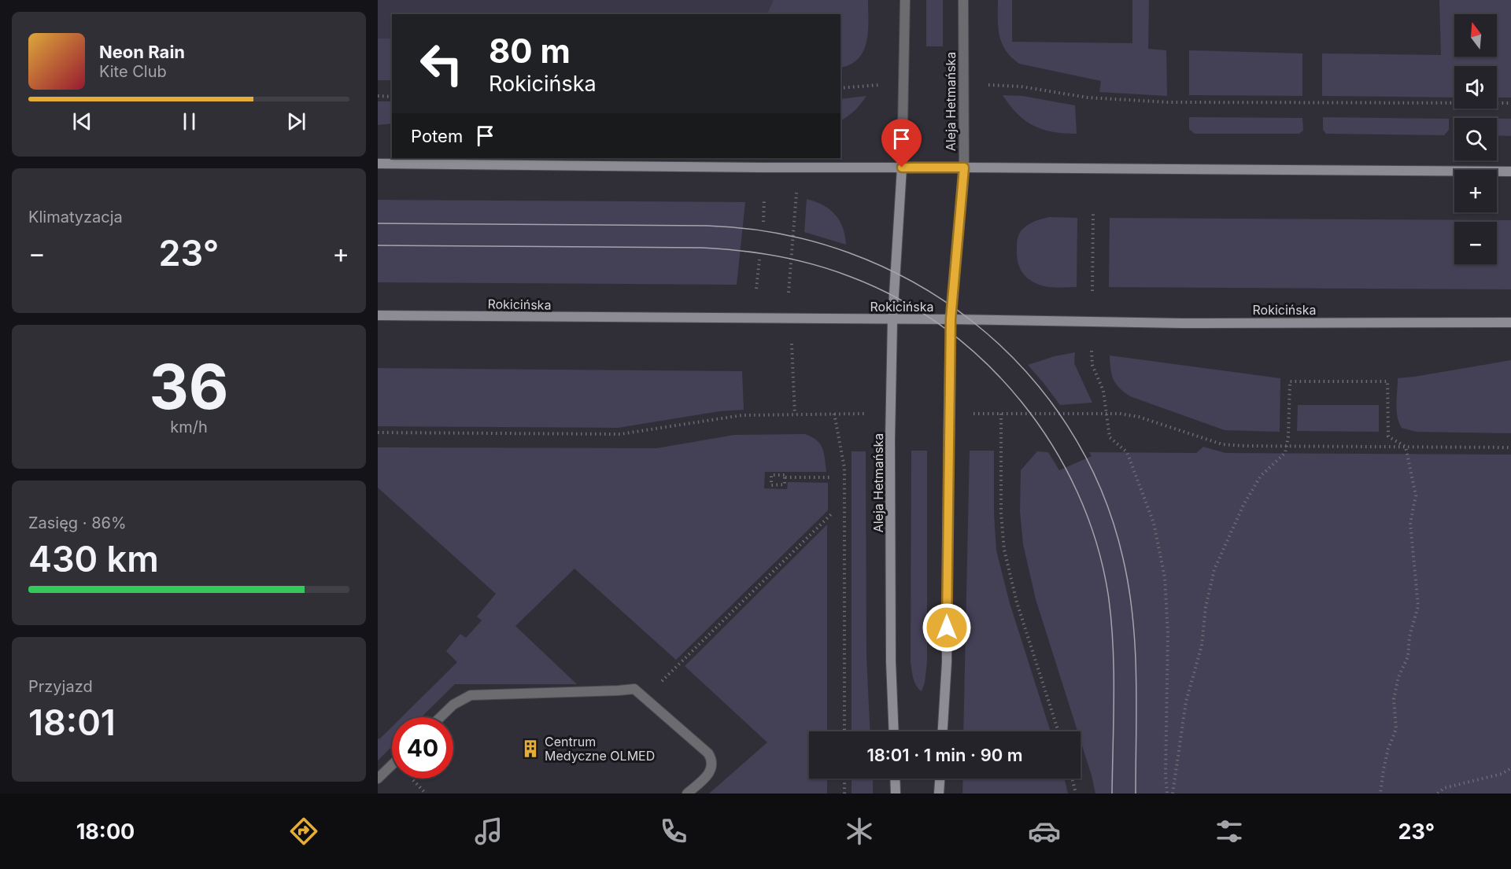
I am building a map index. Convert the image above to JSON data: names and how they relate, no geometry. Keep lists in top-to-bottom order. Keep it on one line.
{"streets":{"main road":["Aleja Hetmańska","Rokicińska"]},"crossings":[["Aleja Hetmańska","Rokicińska"]],"places":{"building":["Centrum Medyczne OLMED"]},"north":"top","page":{"map_buttons":["+","−"],"turn":["80 m","Rokicińska"],"song":["Neon Rain","Kite Club"],"then":"Potem","tile":["Klimatyzacja",["36","km/h"],["Zasięg · 86%","430 km"],["Przyjazd","18:01"]],"heat":["−","23°","+"],"limit":"40","trip":"18:01 · 1 min · 90 m","tabs":["18:00","23°"]}}
